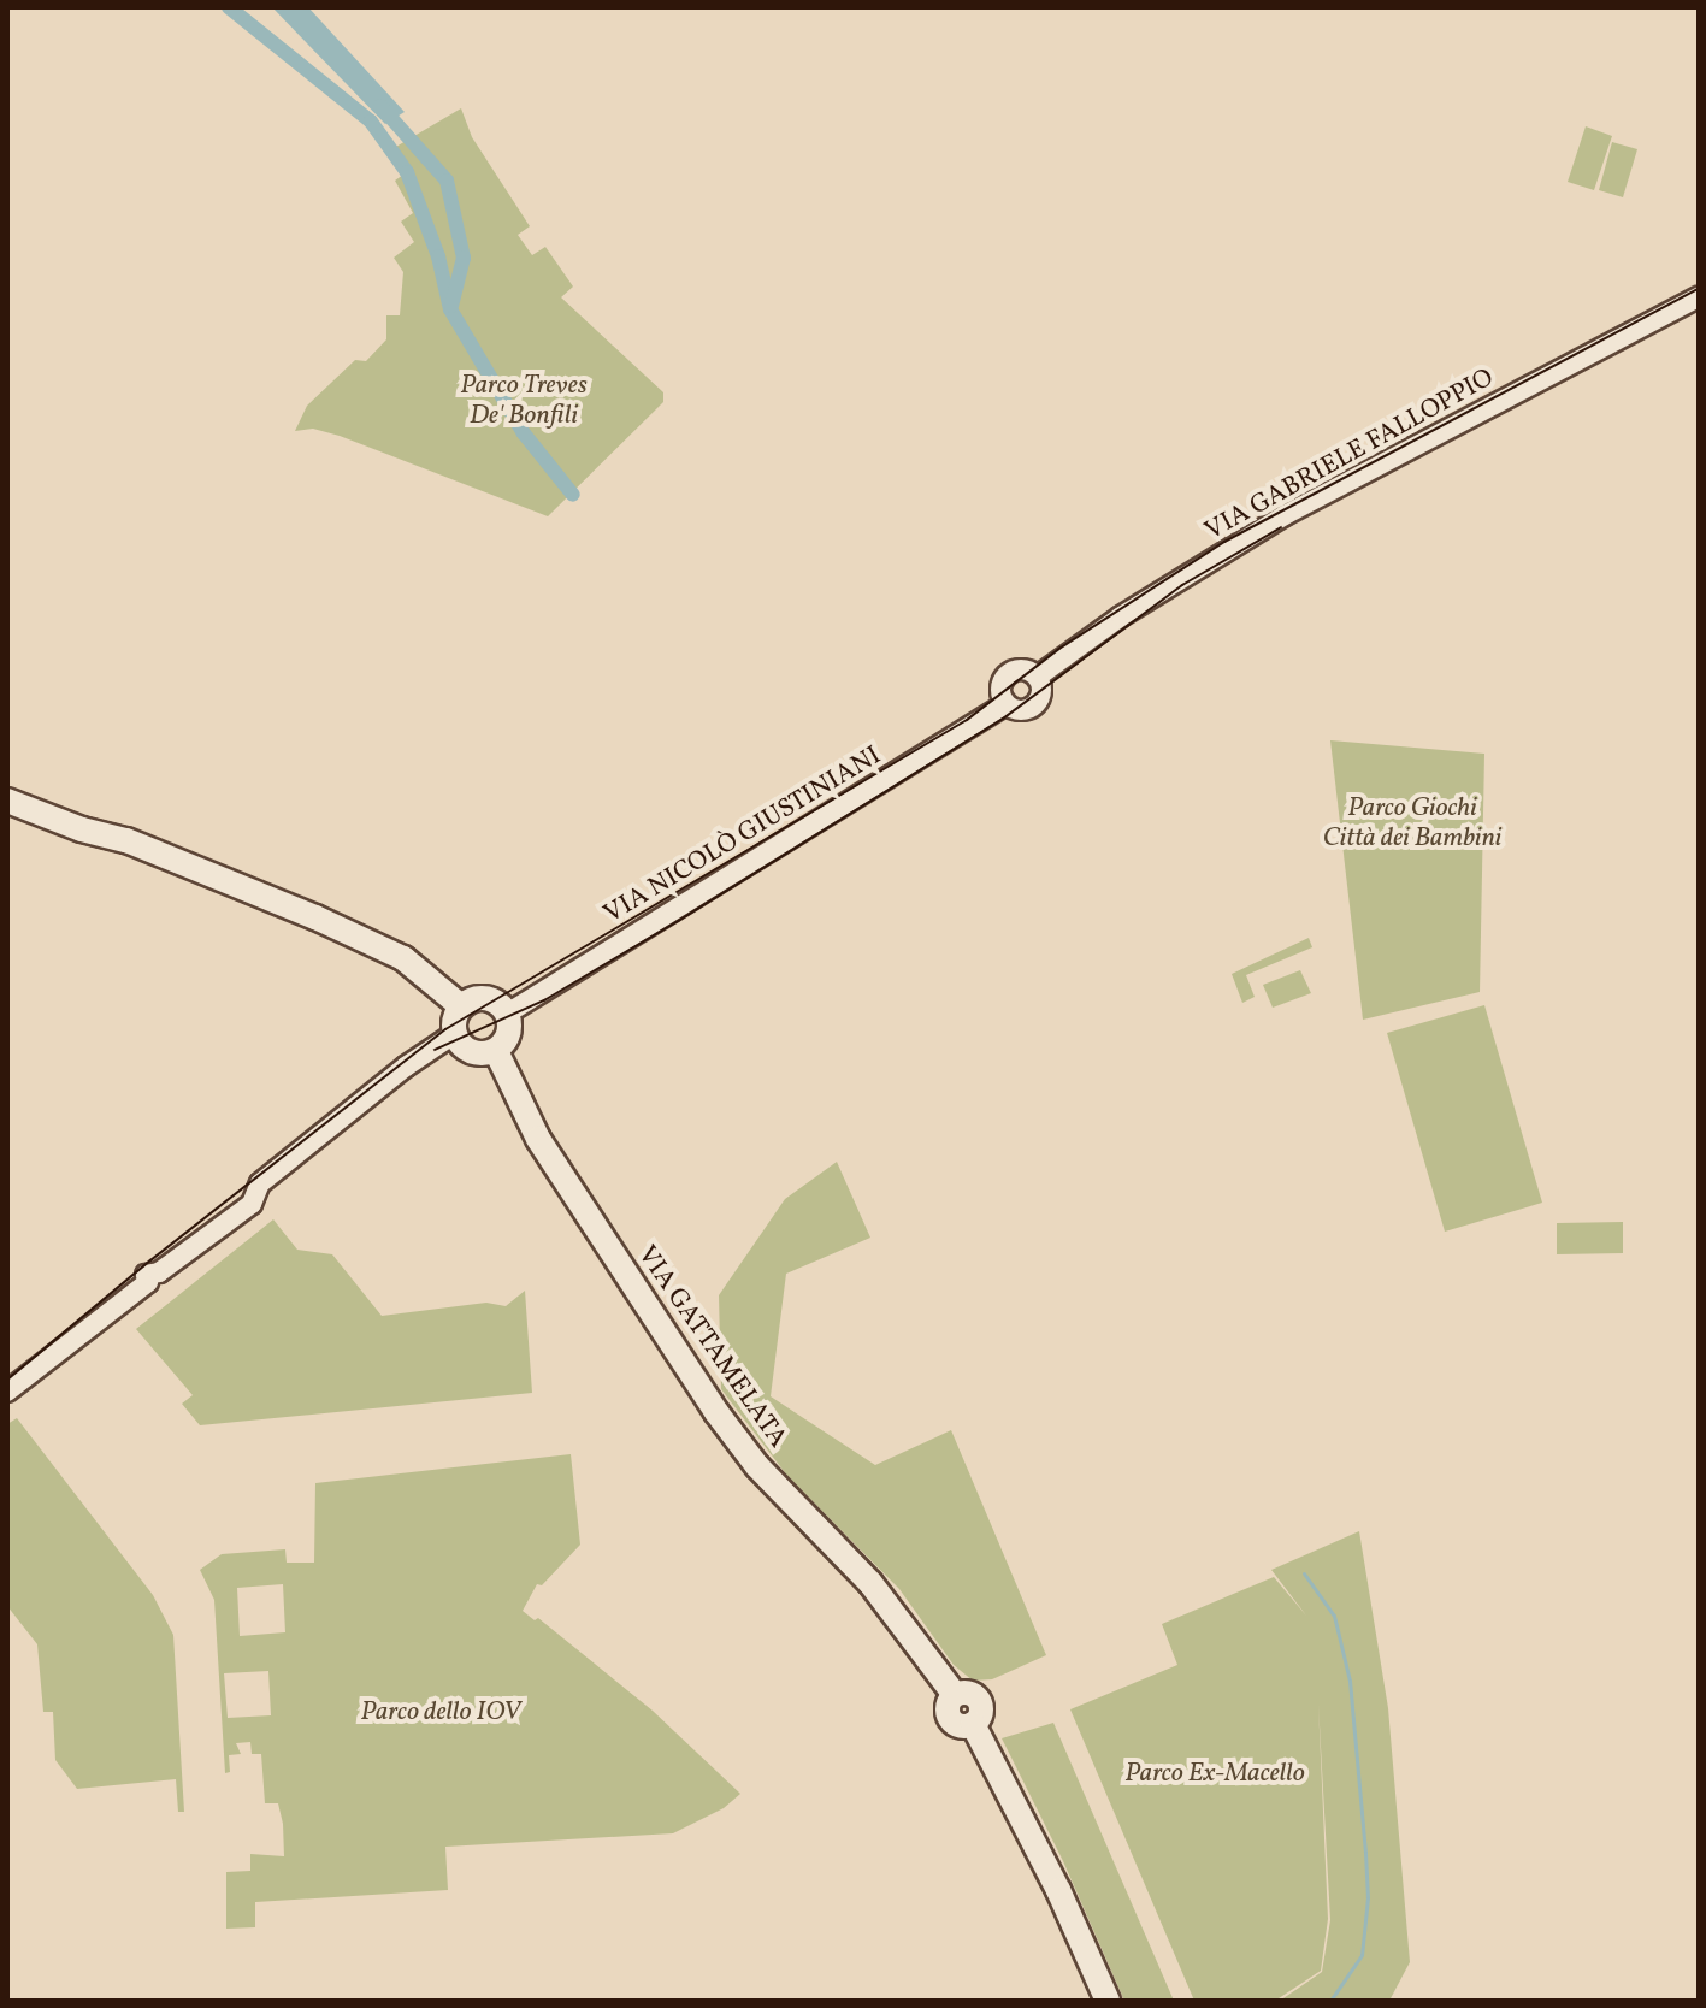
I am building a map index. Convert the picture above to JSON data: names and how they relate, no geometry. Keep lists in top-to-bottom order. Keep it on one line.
{"streets":{"main road":["VIA GATTAMELATA"],"street":["VIA GABRIELE FALLOPPIO","VIA NICOLÒ GIUSTINIANI"]},"crossings":[["VIA GABRIELE FALLOPPIO","VIA NICOLÒ GIUSTINIANI"],["VIA NICOLÒ GIUSTINIANI","VIA GATTAMELATA"]],"parks":["Parco Treves De' Bonfili","Parco Giochi Città dei Bambini","Parco dello IOV","Parco Ex-Macello"]}
